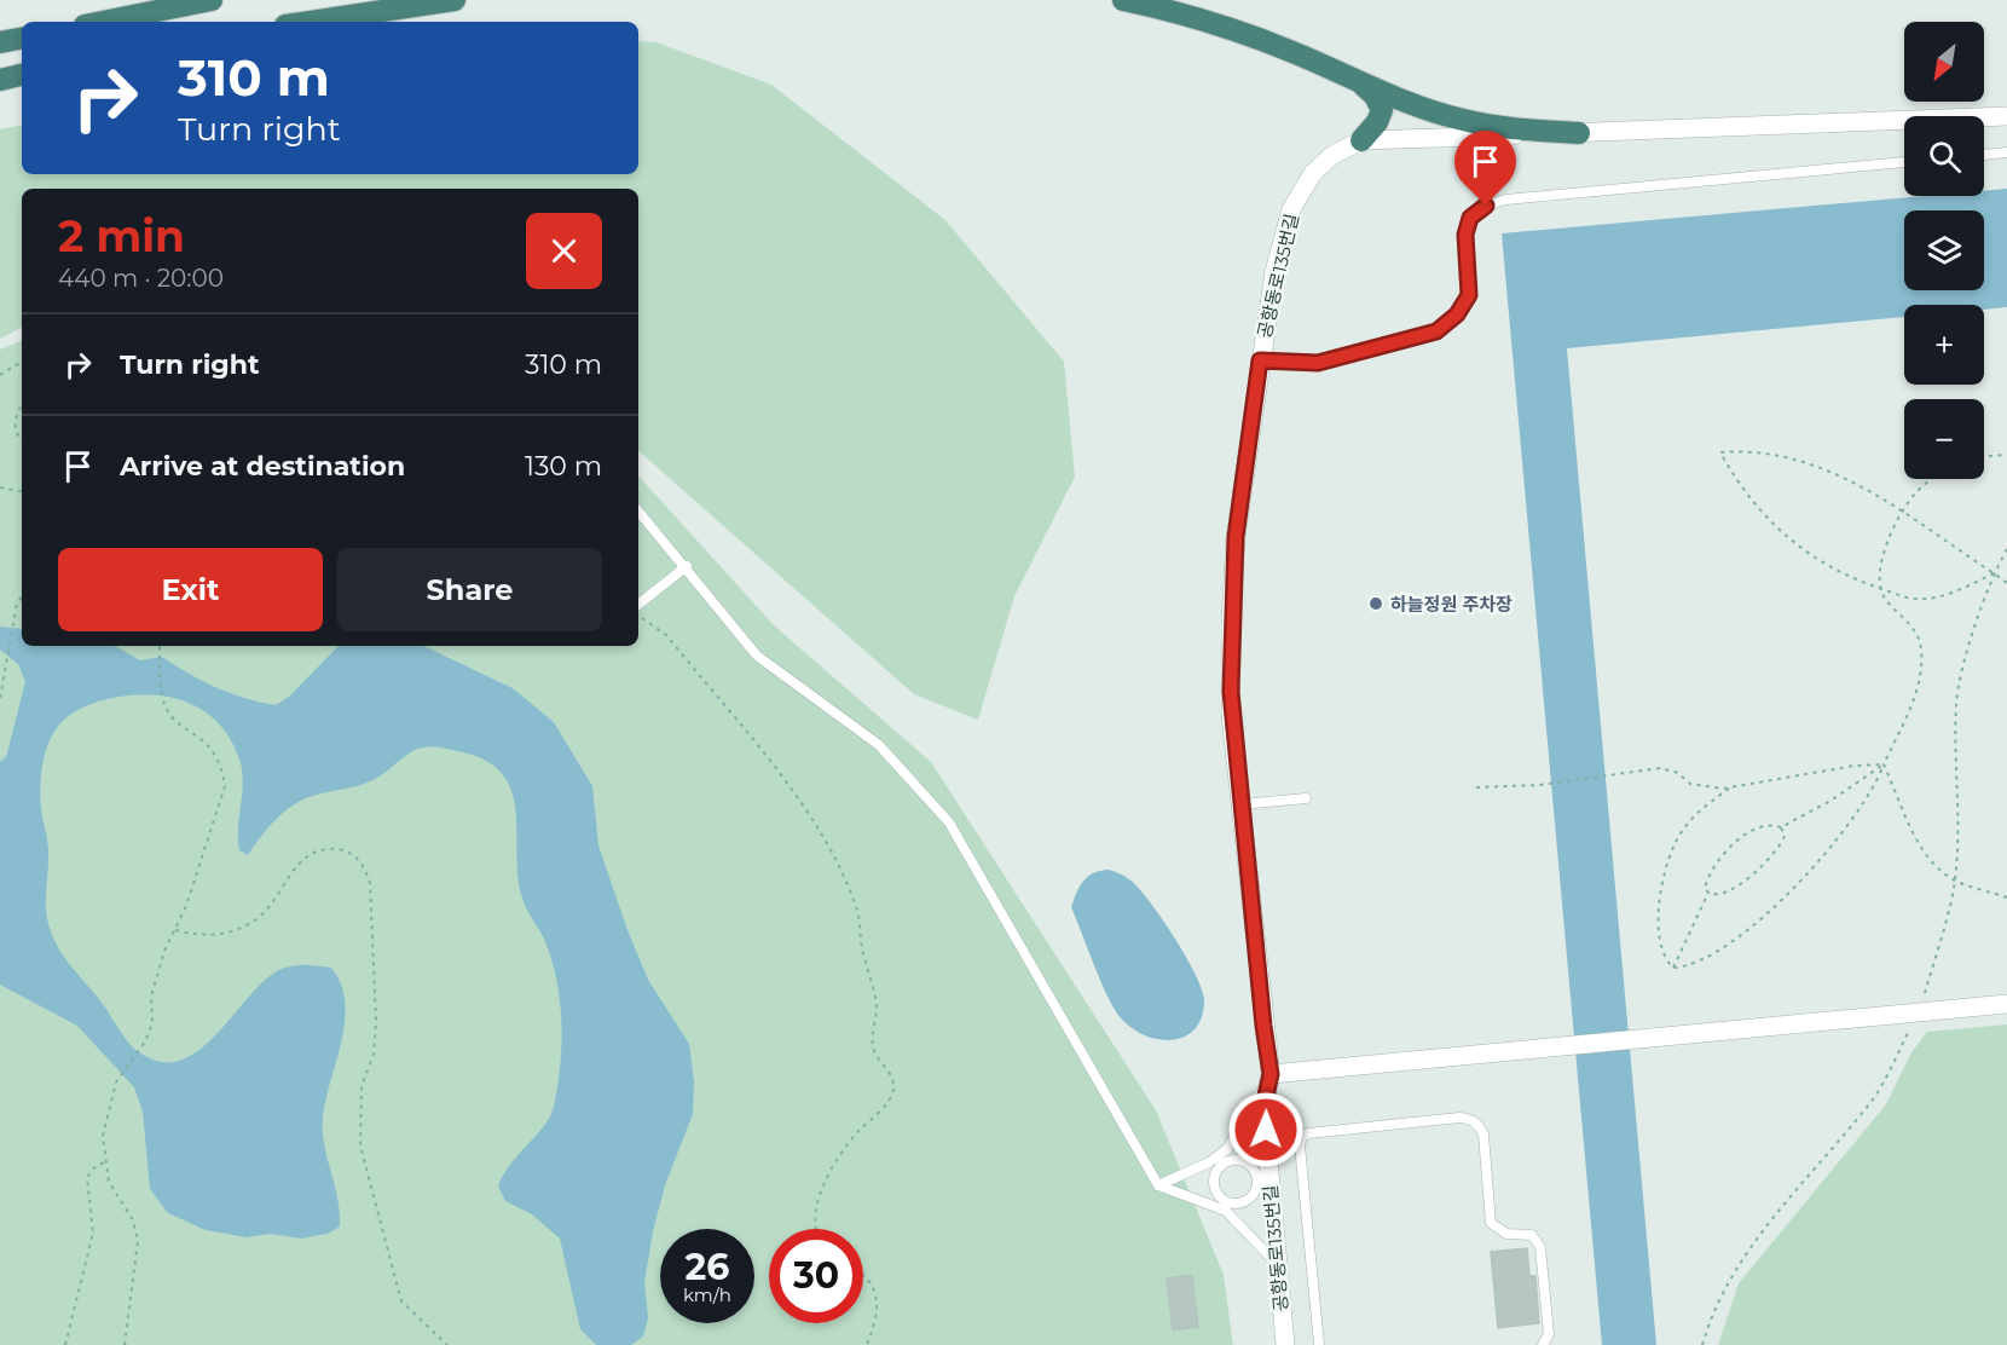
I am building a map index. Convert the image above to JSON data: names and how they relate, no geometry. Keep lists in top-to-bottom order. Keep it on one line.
{"streets":{"street":["공항동로135번길"]},"places":["하늘정원 주차장"],"north":"bottom left","page":{"map_buttons":["+","−"],"turn":["310 m","Turn right"],"heading":["2 min","440 m · 20:00"],"list":[{"name":"Turn right","value":"310 m"},{"name":"Arrive at destination","value":"130 m"}],"buttons":["Exit","Share"],"speed":"26 km/h","limit":"30"}}
